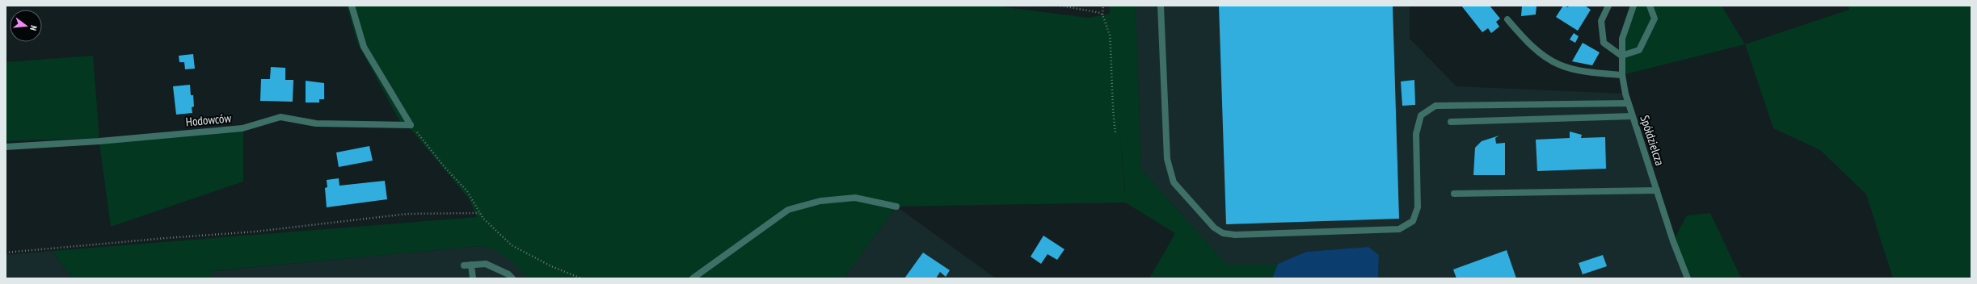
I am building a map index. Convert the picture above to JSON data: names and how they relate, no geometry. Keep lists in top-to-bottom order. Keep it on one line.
{"streets":{"street":["Hodowców","Spółdzielcza"]},"north":"right"}
